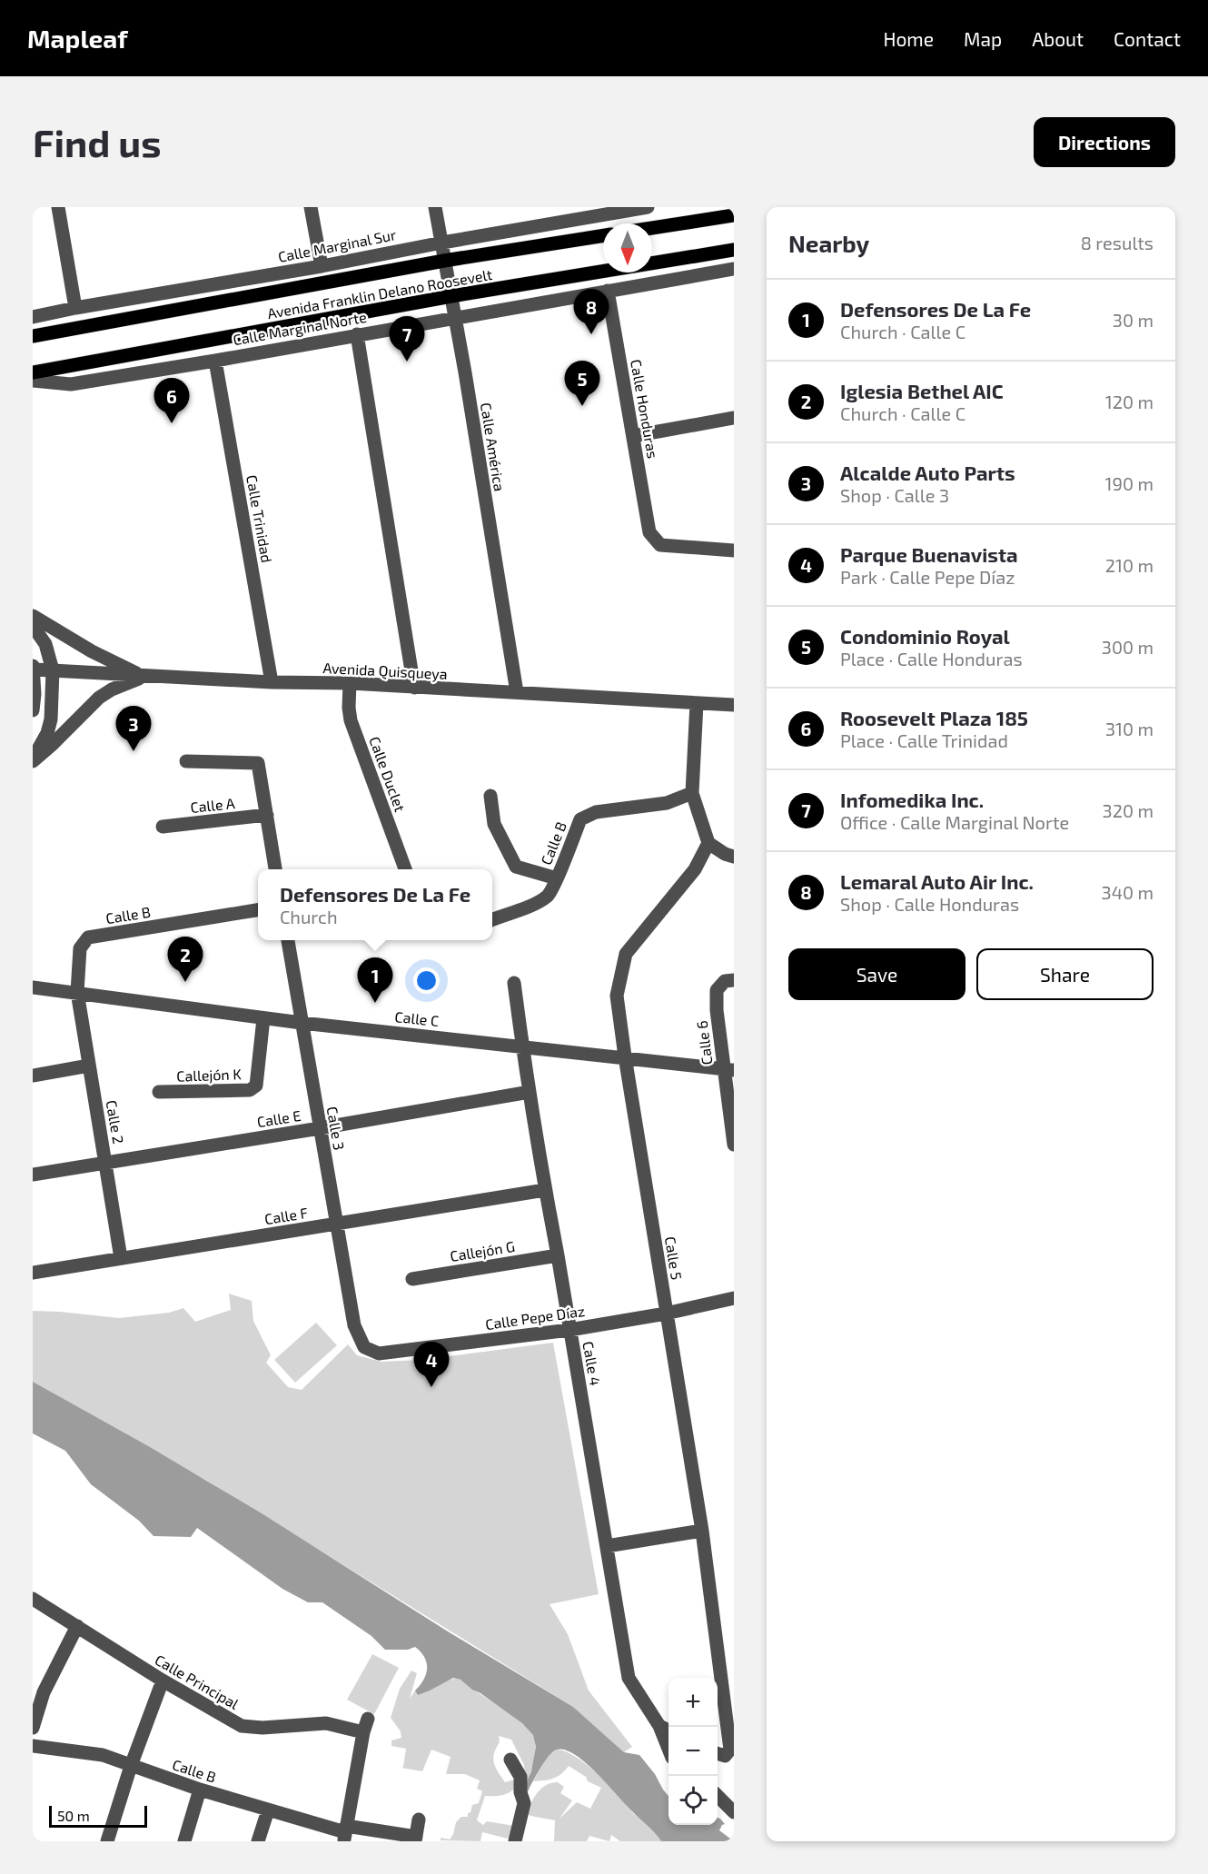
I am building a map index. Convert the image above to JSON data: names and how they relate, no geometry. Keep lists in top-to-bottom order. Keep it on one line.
{"streets":{"main road":["Avenida Franklin Delano Roosevelt"],"street":["Calle Marginal Sur","Calle Marginal Norte","Calle Honduras","Calle América","Calle Trinidad","Avenida Quisqueya","Calle Duclet","Calle A","Calle B","Calle C","Calle 6","Callejón K","Calle E","Calle 2","Calle 3","Calle F","Callejón G","Calle 5","Calle Pepe Díaz","Calle 4","Calle Principal"]},"crossings":[["Calle Marginal Sur","Calle América"],["Avenida Franklin Delano Roosevelt","Calle América"],["Calle Marginal Norte","Calle Honduras"],["Calle Marginal Norte","Calle América"],["Calle Marginal Norte","Calle Trinidad"],["Calle América","Avenida Quisqueya"],["Calle Trinidad","Avenida Quisqueya"],["Avenida Quisqueya","Calle Duclet"],["Calle B","Calle C"],["Calle B","Calle 2"],["Calle B","Calle Principal"],["Calle C","Calle 6"],["Calle C","Callejón K"],["Calle C","Calle 2"],["Calle C","Calle 3"],["Calle C","Calle 5"],["Calle C","Calle 4"],["Calle E","Calle 2"],["Calle E","Calle 3"],["Calle E","Calle 4"],["Calle 2","Calle F"],["Calle 3","Calle F"],["Calle 3","Calle Pepe Díaz"],["Calle F","Calle 4"],["Callejón G","Calle 4"],["Calle 5","Calle Pepe Díaz"],["Calle Pepe Díaz","Calle 4"]],"scale_bar":"50 m","north":"bottom","page":{"header":"Mapleaf","nav":["Home","Map","About","Contact"],"buttons":["Directions",["Save","Share"]],"title":"Find us","heading":["Nearby","8 results"],"list":[{"mark":"1","name":"Defensores De La Fe","note":"Church · Calle C","value":"30 m"},{"mark":"2","name":"Iglesia Bethel AIC","note":"Church · Calle C","value":"120 m"},{"mark":"3","name":"Alcalde Auto Parts","note":"Shop · Calle 3","value":"190 m"},{"mark":"4","name":"Parque Buenavista","note":"Park · Calle Pepe Díaz","value":"210 m"},{"mark":"5","name":"Condominio Royal","note":"Place · Calle Honduras","value":"300 m"},{"mark":"6","name":"Roosevelt Plaza 185","note":"Place · Calle Trinidad","value":"310 m"},{"mark":"7","name":"Infomedika Inc.","note":"Office · Calle Marginal Norte","value":"320 m"},{"mark":"8","name":"Lemaral Auto Air Inc.","note":"Shop · Calle Honduras","value":"340 m"}],"pins":["8","7","5","6","3","2","1","4"],"popup":["Defensores De La Fe","Church"],"map_buttons":["+","−"],"scale":"50 m"}}
